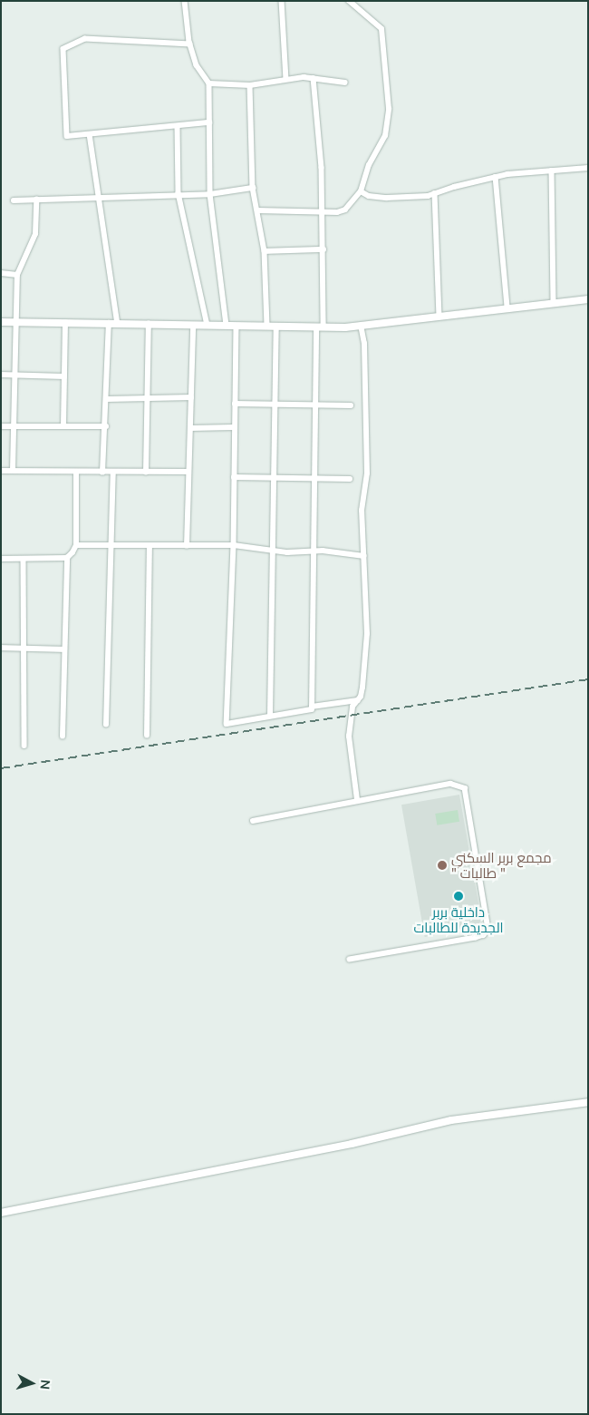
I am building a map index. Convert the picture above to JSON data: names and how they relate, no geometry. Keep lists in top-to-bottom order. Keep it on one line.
{"places":["مجمع بربر السكني \" طالبات \"","داخلية بربر الجديدة للطالبات"],"north":"right"}
